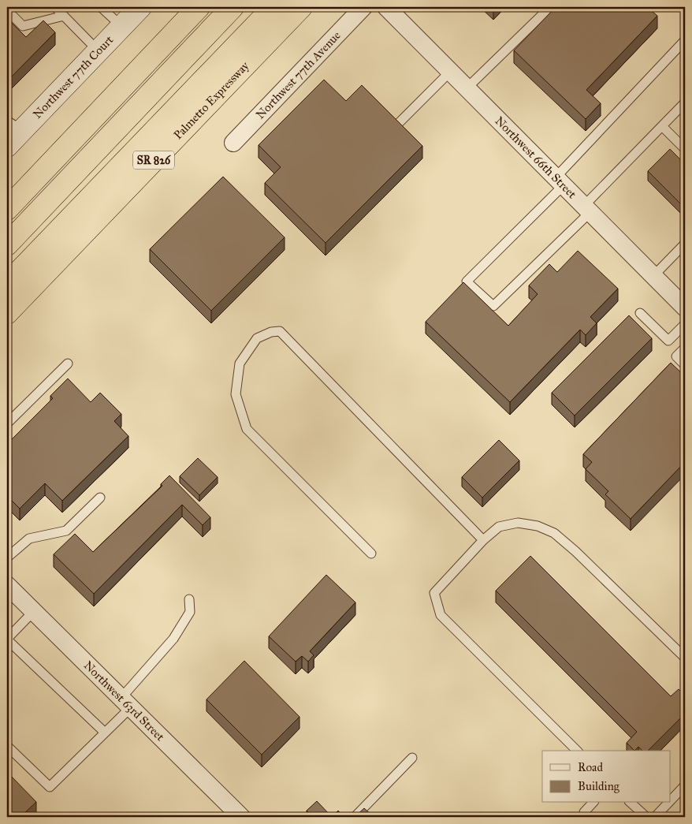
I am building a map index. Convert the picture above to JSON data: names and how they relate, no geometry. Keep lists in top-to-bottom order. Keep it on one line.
{"streets":{"highway":["Palmetto Expressway","SR 826"],"street":["Northwest 77th Avenue","Northwest 77th Court","Northwest 66th Street","Northwest 63rd Street"]},"legend":["Road","Building"]}
